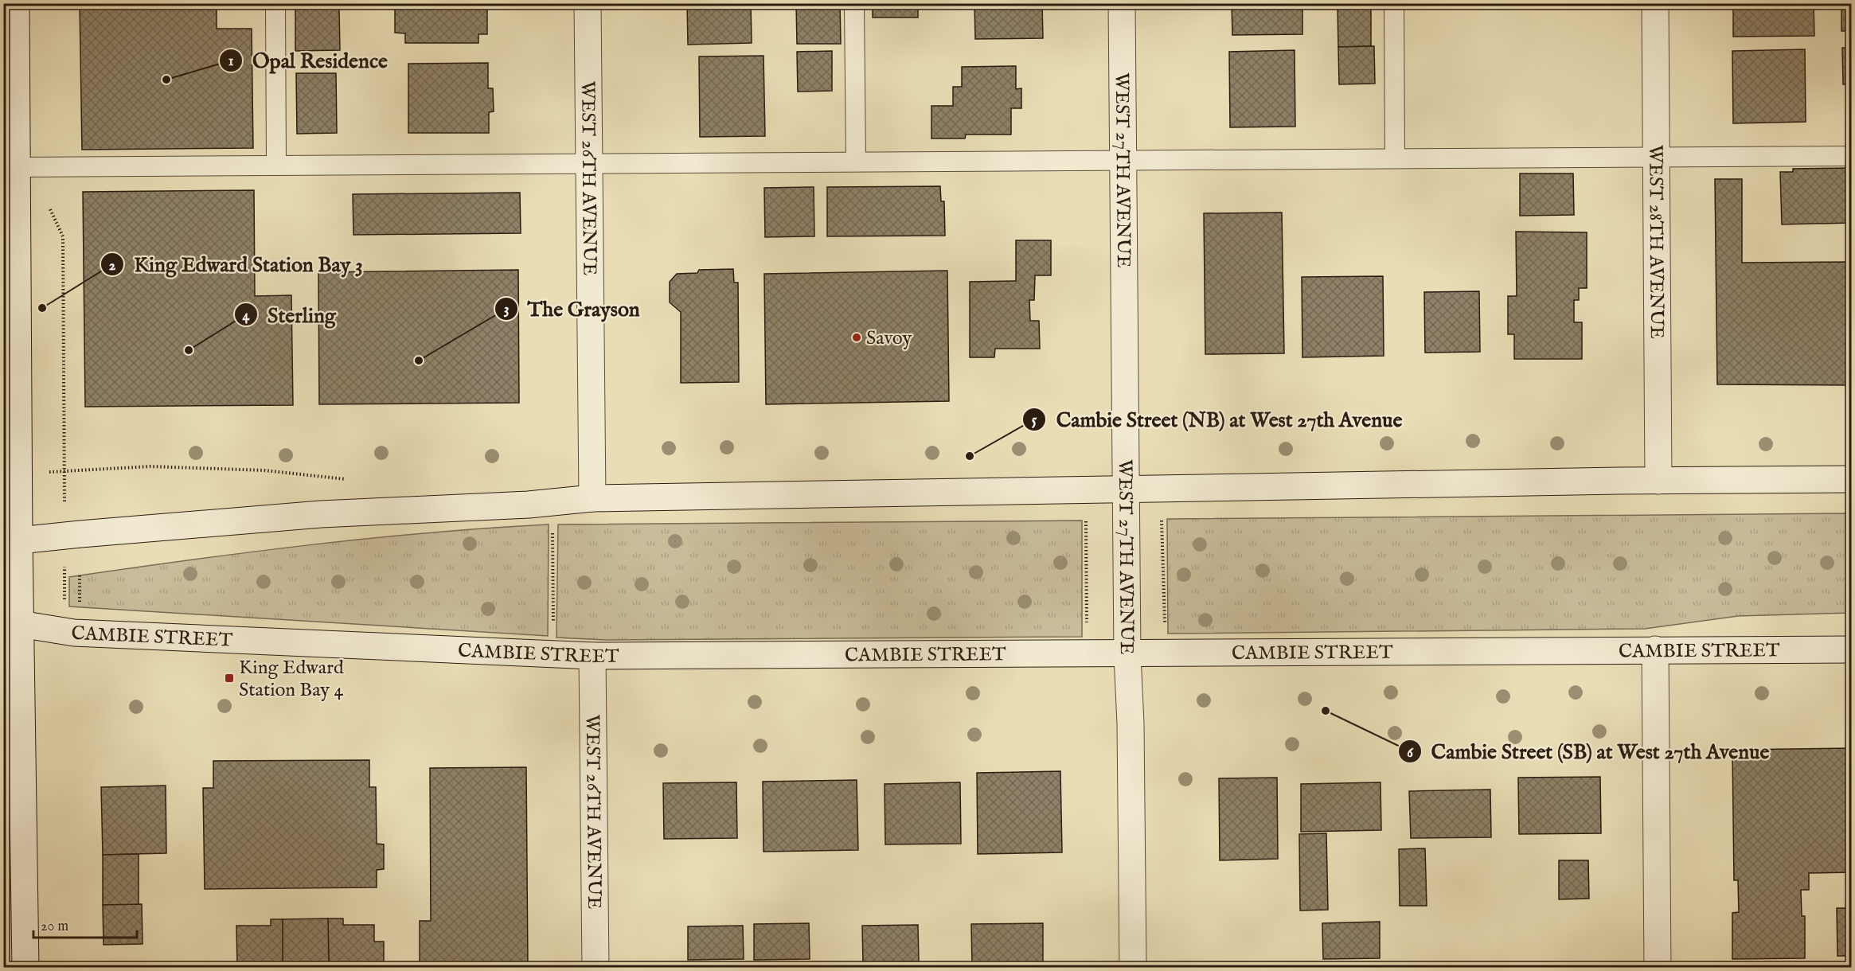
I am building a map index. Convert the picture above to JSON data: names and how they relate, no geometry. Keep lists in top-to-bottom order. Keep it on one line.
{"streets":{"main road":["WEST 27TH AVENUE","WEST 26TH AVENUE","WEST 28TH AVENUE","CAMBIE STREET"]},"crossings":[["WEST 27TH AVENUE","CAMBIE STREET"],["WEST 26TH AVENUE","CAMBIE STREET"]],"places":{"other":["Opal Residence","King Edward Station Bay 3","Savoy","Sterling","The Grayson","Cambie Street (NB) at West 27th Avenue","Cambie Street (SB) at West 27th Avenue"],"transit":["King Edward Station Bay 4"]},"scale_bar":"20 m"}
